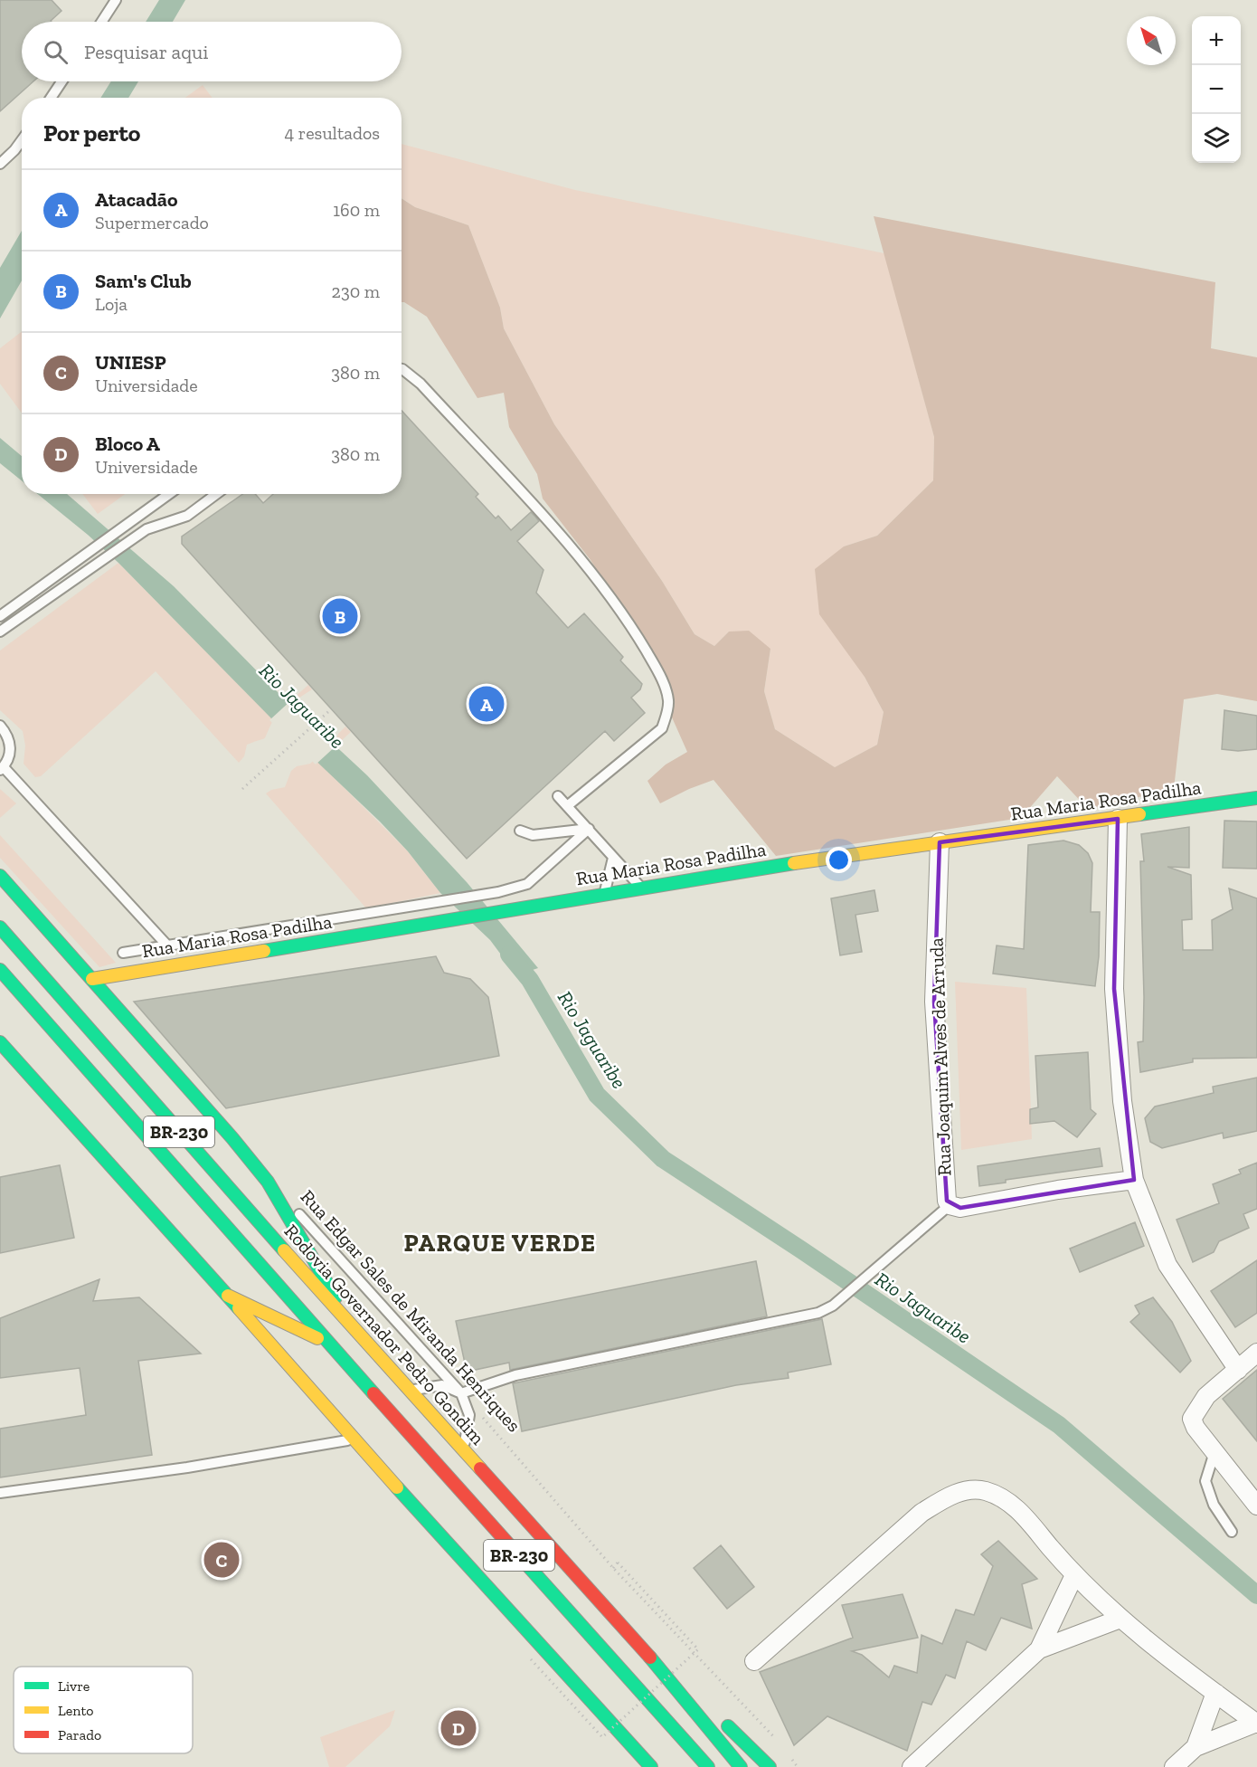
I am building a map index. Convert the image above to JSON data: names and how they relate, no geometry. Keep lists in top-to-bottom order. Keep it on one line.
{"streets":{"main road":["Rua Maria Rosa Padilha","BR-230","Rua Edgar Sales de Miranda Henriques","Rodovia Governador Pedro Gondim"],"street":["Rua Joaquim Alves de Arruda"]},"crossings":[["Rua Maria Rosa Padilha","Rua Joaquim Alves de Arruda"],["Rua Maria Rosa Padilha","Rua Edgar Sales de Miranda Henriques"]],"districts":["PARQUE VERDE"],"water":["Rio Jaguaribe"],"legend":["Livre","Lento","Parado"],"north":"top left","page":{"map_buttons":["+","−"],"search":"Pesquisar aqui","heading":["Por perto","4 resultados"],"list":[{"mark":"A","name":"Atacadão","note":"Supermercado","value":"160 m"},{"mark":"B","name":"Sam's Club","note":"Loja","value":"230 m"},{"mark":"C","name":"UNIESP","note":"Universidade","value":"380 m"},{"mark":"D","name":"Bloco A","note":"Universidade","value":"380 m"}],"pins":["B","A","C","D"]}}
